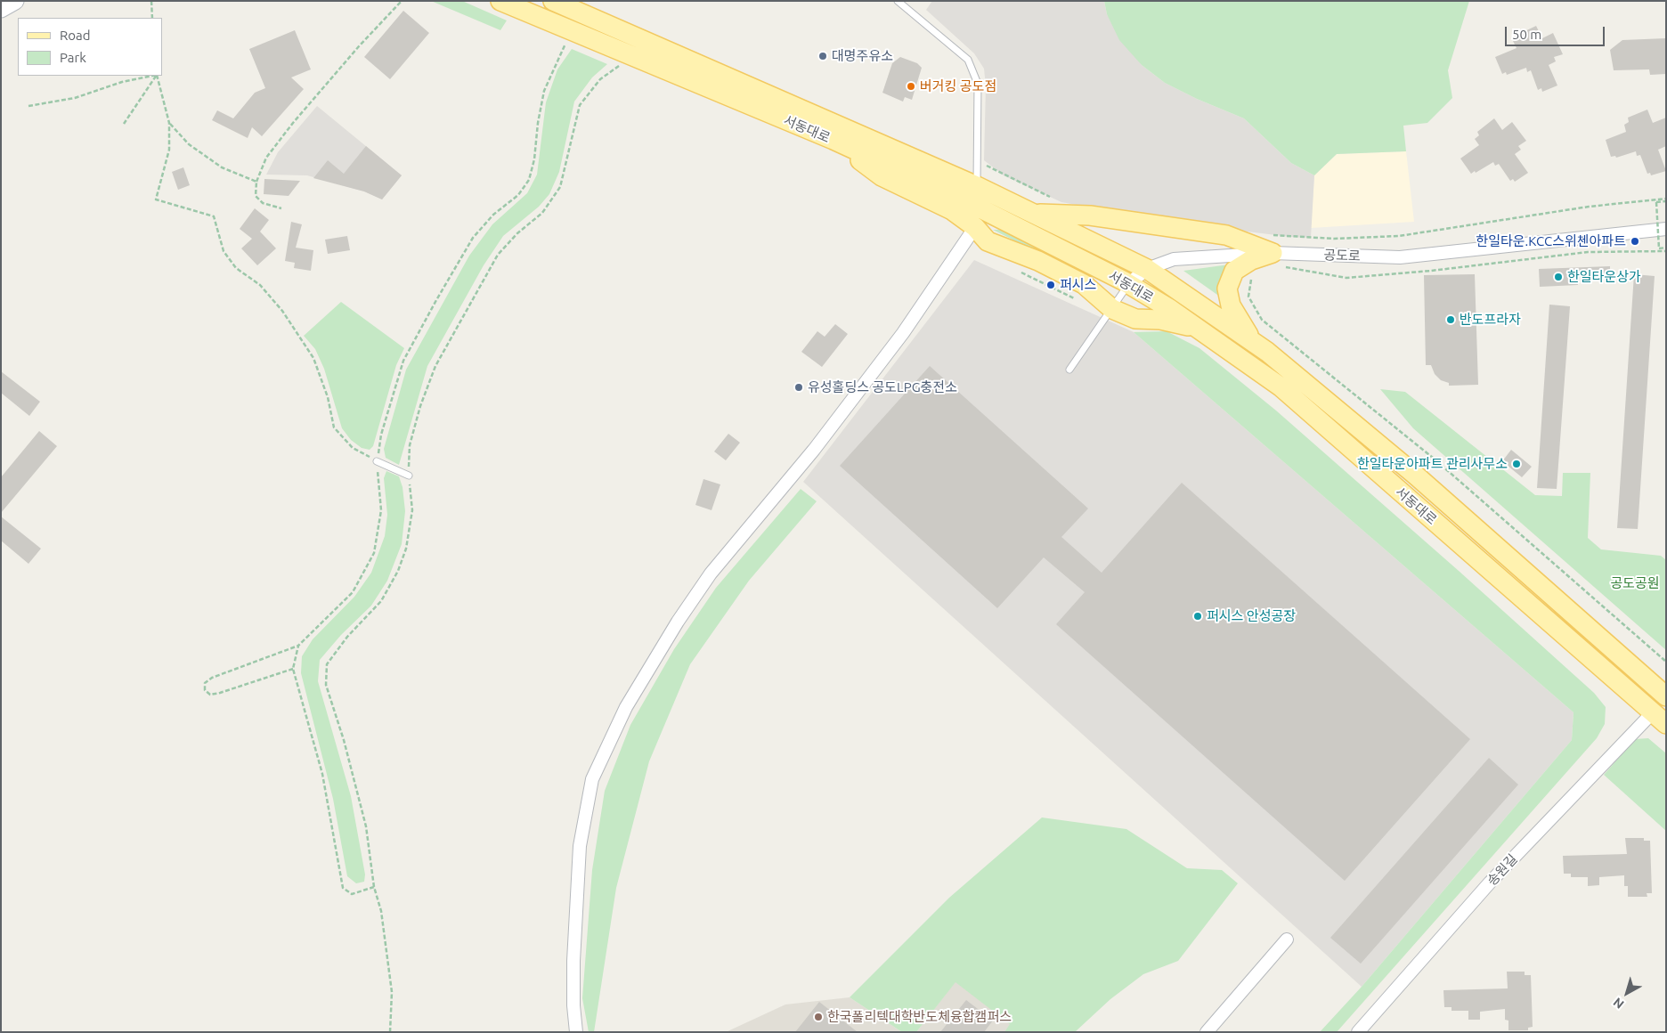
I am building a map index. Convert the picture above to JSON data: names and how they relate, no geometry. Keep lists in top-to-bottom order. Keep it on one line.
{"streets":{"main road":["서동대로"],"street":["공도로","송원길"]},"crossings":[["서동대로","공도로"],["서동대로","송원길"]],"parks":["공도공원"],"places":["대명주유소","버거킹 공도점","한일타운.KCC스위첸아파트","한일타운상가","퍼시스","반도프라자","유성홀딩스 공도LPG충전소","한일타운아파트 관리사무소","퍼시스 안성공장","한국폴리텍대학반도체융합캠퍼스"],"legend":["Road","Park"],"scale_bar":"50 m","north":"bottom left"}
